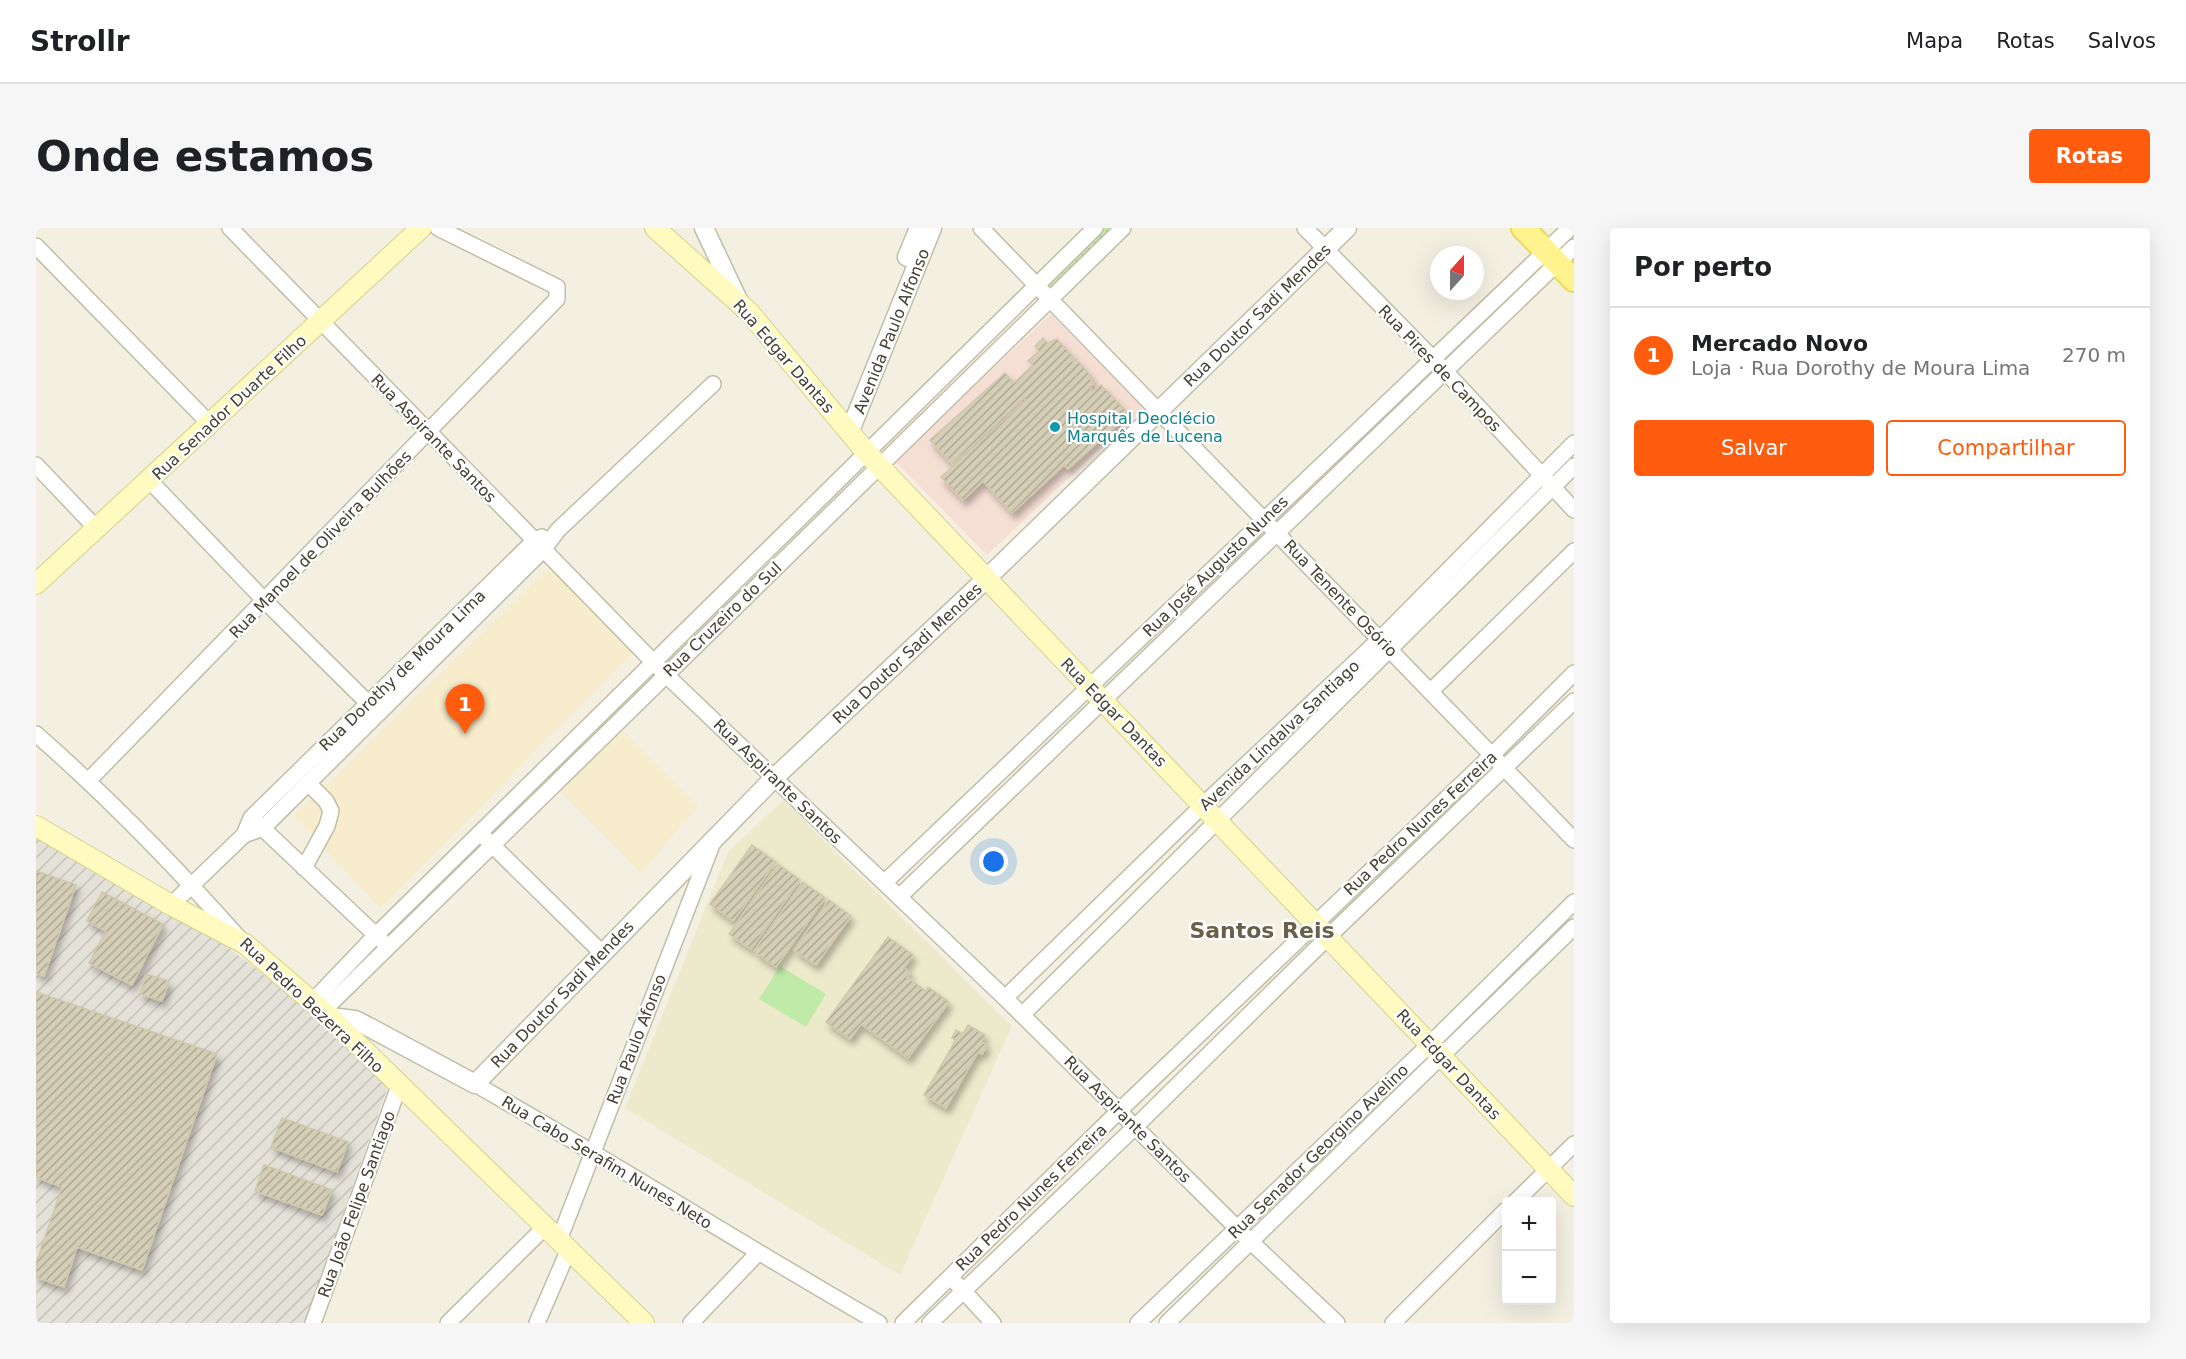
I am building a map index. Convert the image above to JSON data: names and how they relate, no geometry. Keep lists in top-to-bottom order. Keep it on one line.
{"streets":{"main road":["Rua Edgar Dantas","Rua Senador Duarte Filho","Rua Pedro Bezerra Filho"],"street":["Rua Doutor Sadi Mendes","Avenida Paulo Alfonso","Rua Pires de Campos","Rua Aspirante Santos","Rua Manoel de Oliveira Bulhões","Rua José Augusto Nunes","Rua Tenente Osório","Rua Cruzeiro do Sul","Rua Dorothy de Moura Lima","Avenida Lindalva Santiago","Rua Pedro Nunes Ferreira","Rua Paulo Afonso","Rua Senador Georgino Avelino","Rua Cabo Serafim Nunes Neto","Rua João Felipe Santiago"]},"crossings":[["Rua Doutor Sadi Mendes","Rua Edgar Dantas"],["Rua Doutor Sadi Mendes","Rua Pires de Campos"],["Rua Doutor Sadi Mendes","Rua Aspirante Santos"],["Rua Doutor Sadi Mendes","Rua Tenente Osório"],["Rua Doutor Sadi Mendes","Rua Paulo Afonso"],["Rua Doutor Sadi Mendes","Rua Cabo Serafim Nunes Neto"],["Avenida Paulo Alfonso","Rua Edgar Dantas"],["Rua Edgar Dantas","Rua José Augusto Nunes"],["Rua Edgar Dantas","Rua Cruzeiro do Sul"],["Rua Edgar Dantas","Avenida Lindalva Santiago"],["Rua Edgar Dantas","Rua Pedro Nunes Ferreira"],["Rua Edgar Dantas","Rua Senador Georgino Avelino"],["Rua Pires de Campos","Rua José Augusto Nunes"],["Rua Pires de Campos","Avenida Lindalva Santiago"],["Rua Senador Duarte Filho","Rua Aspirante Santos"],["Rua Aspirante Santos","Rua Manoel de Oliveira Bulhões"],["Rua Aspirante Santos","Rua José Augusto Nunes"],["Rua Aspirante Santos","Rua Cruzeiro do Sul"],["Rua Aspirante Santos","Rua Dorothy de Moura Lima"],["Rua Aspirante Santos","Avenida Lindalva Santiago"],["Rua Aspirante Santos","Rua Pedro Nunes Ferreira"],["Rua Aspirante Santos","Rua Senador Georgino Avelino"],["Rua Manoel de Oliveira Bulhões","Rua Pedro Bezerra Filho"],["Rua José Augusto Nunes","Rua Tenente Osório"],["Rua Tenente Osório","Rua Cruzeiro do Sul"],["Rua Tenente Osório","Avenida Lindalva Santiago"],["Rua Tenente Osório","Rua Pedro Nunes Ferreira"],["Rua Cruzeiro do Sul","Rua Pedro Bezerra Filho"],["Rua Cruzeiro do Sul","Rua Cabo Serafim Nunes Neto"],["Rua Dorothy de Moura Lima","Rua Pedro Bezerra Filho"],["Rua Pedro Bezerra Filho","Rua Paulo Afonso"],["Rua Pedro Bezerra Filho","Rua Cabo Serafim Nunes Neto"],["Rua Pedro Bezerra Filho","Rua João Felipe Santiago"],["Rua Paulo Afonso","Rua Cabo Serafim Nunes Neto"]],"districts":["Santos Reis"],"places":["Hospital Deoclécio Marquês de Lucena"],"north":"top","page":{"header":"Strollr","nav":["Mapa","Rotas","Salvos"],"buttons":["Rotas",["Salvar","Compartilhar"]],"title":"Onde estamos","heading":"Por perto","list":[{"mark":"1","name":"Mercado Novo","note":"Loja · Rua Dorothy de Moura Lima","value":"270 m"}],"pins":"1","map_buttons":["+","−"]}}
